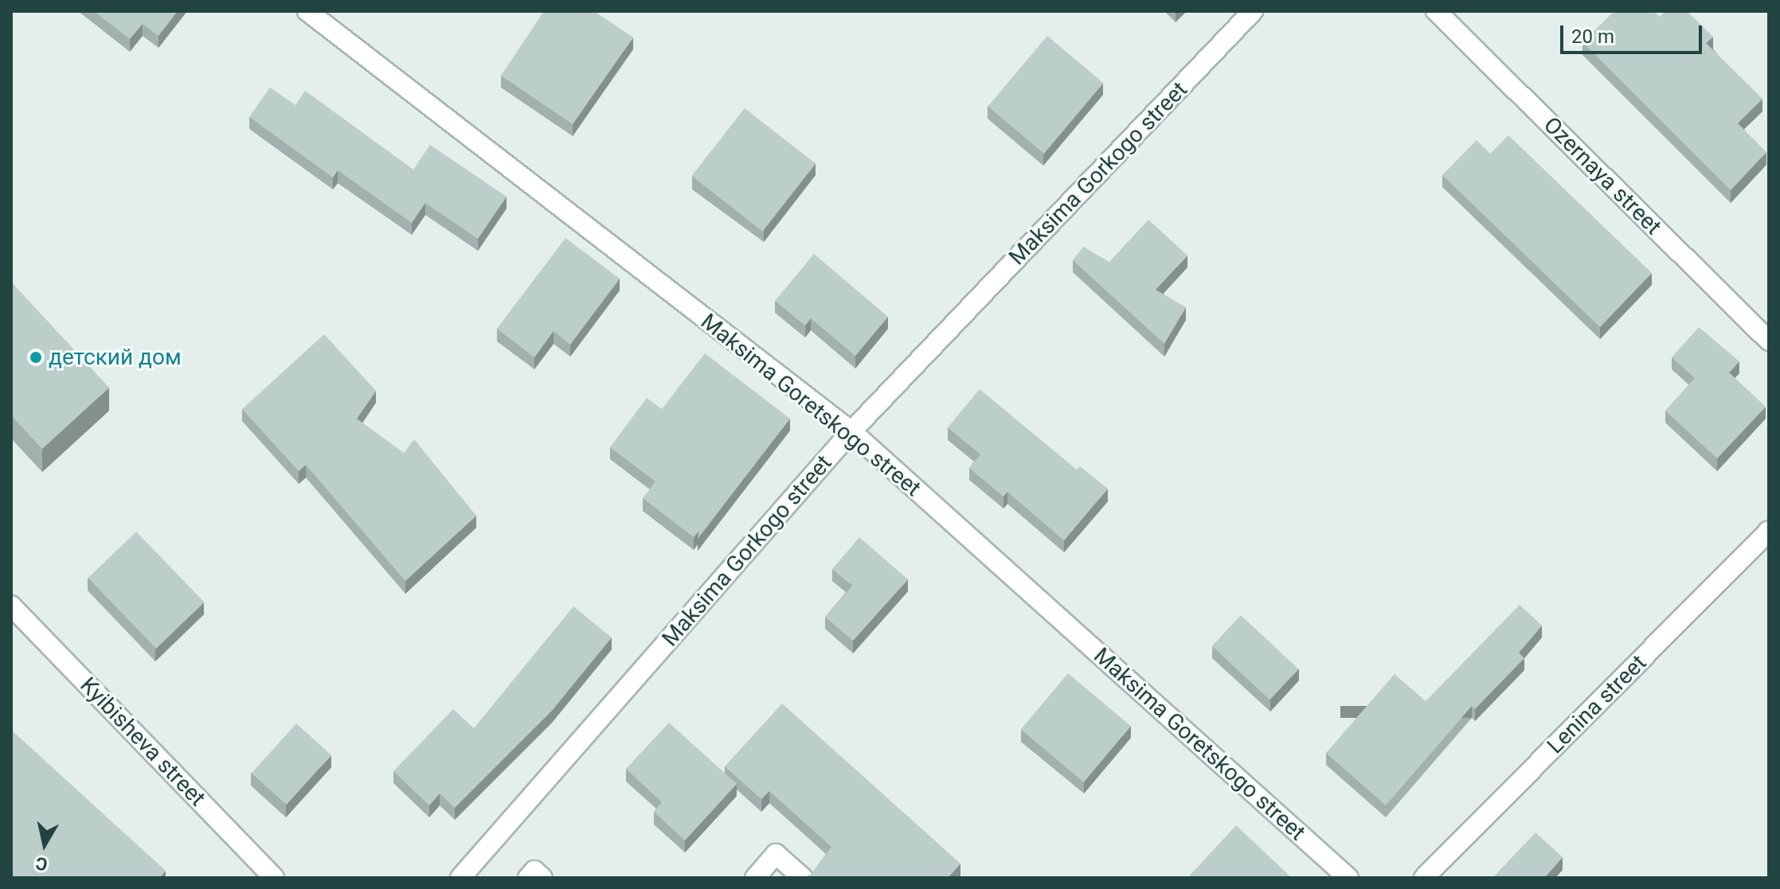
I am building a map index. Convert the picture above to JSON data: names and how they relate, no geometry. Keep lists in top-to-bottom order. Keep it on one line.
{"streets":{"street":["Maksima Gorkogo street","Ozernaya street","Maksima Goretskogo street","Lenina street","Kyibisheva street"]},"crossings":[["Maksima Gorkogo street","Maksima Goretskogo street"]],"places":["детский дом"],"scale_bar":"20 m","north":"bottom"}
